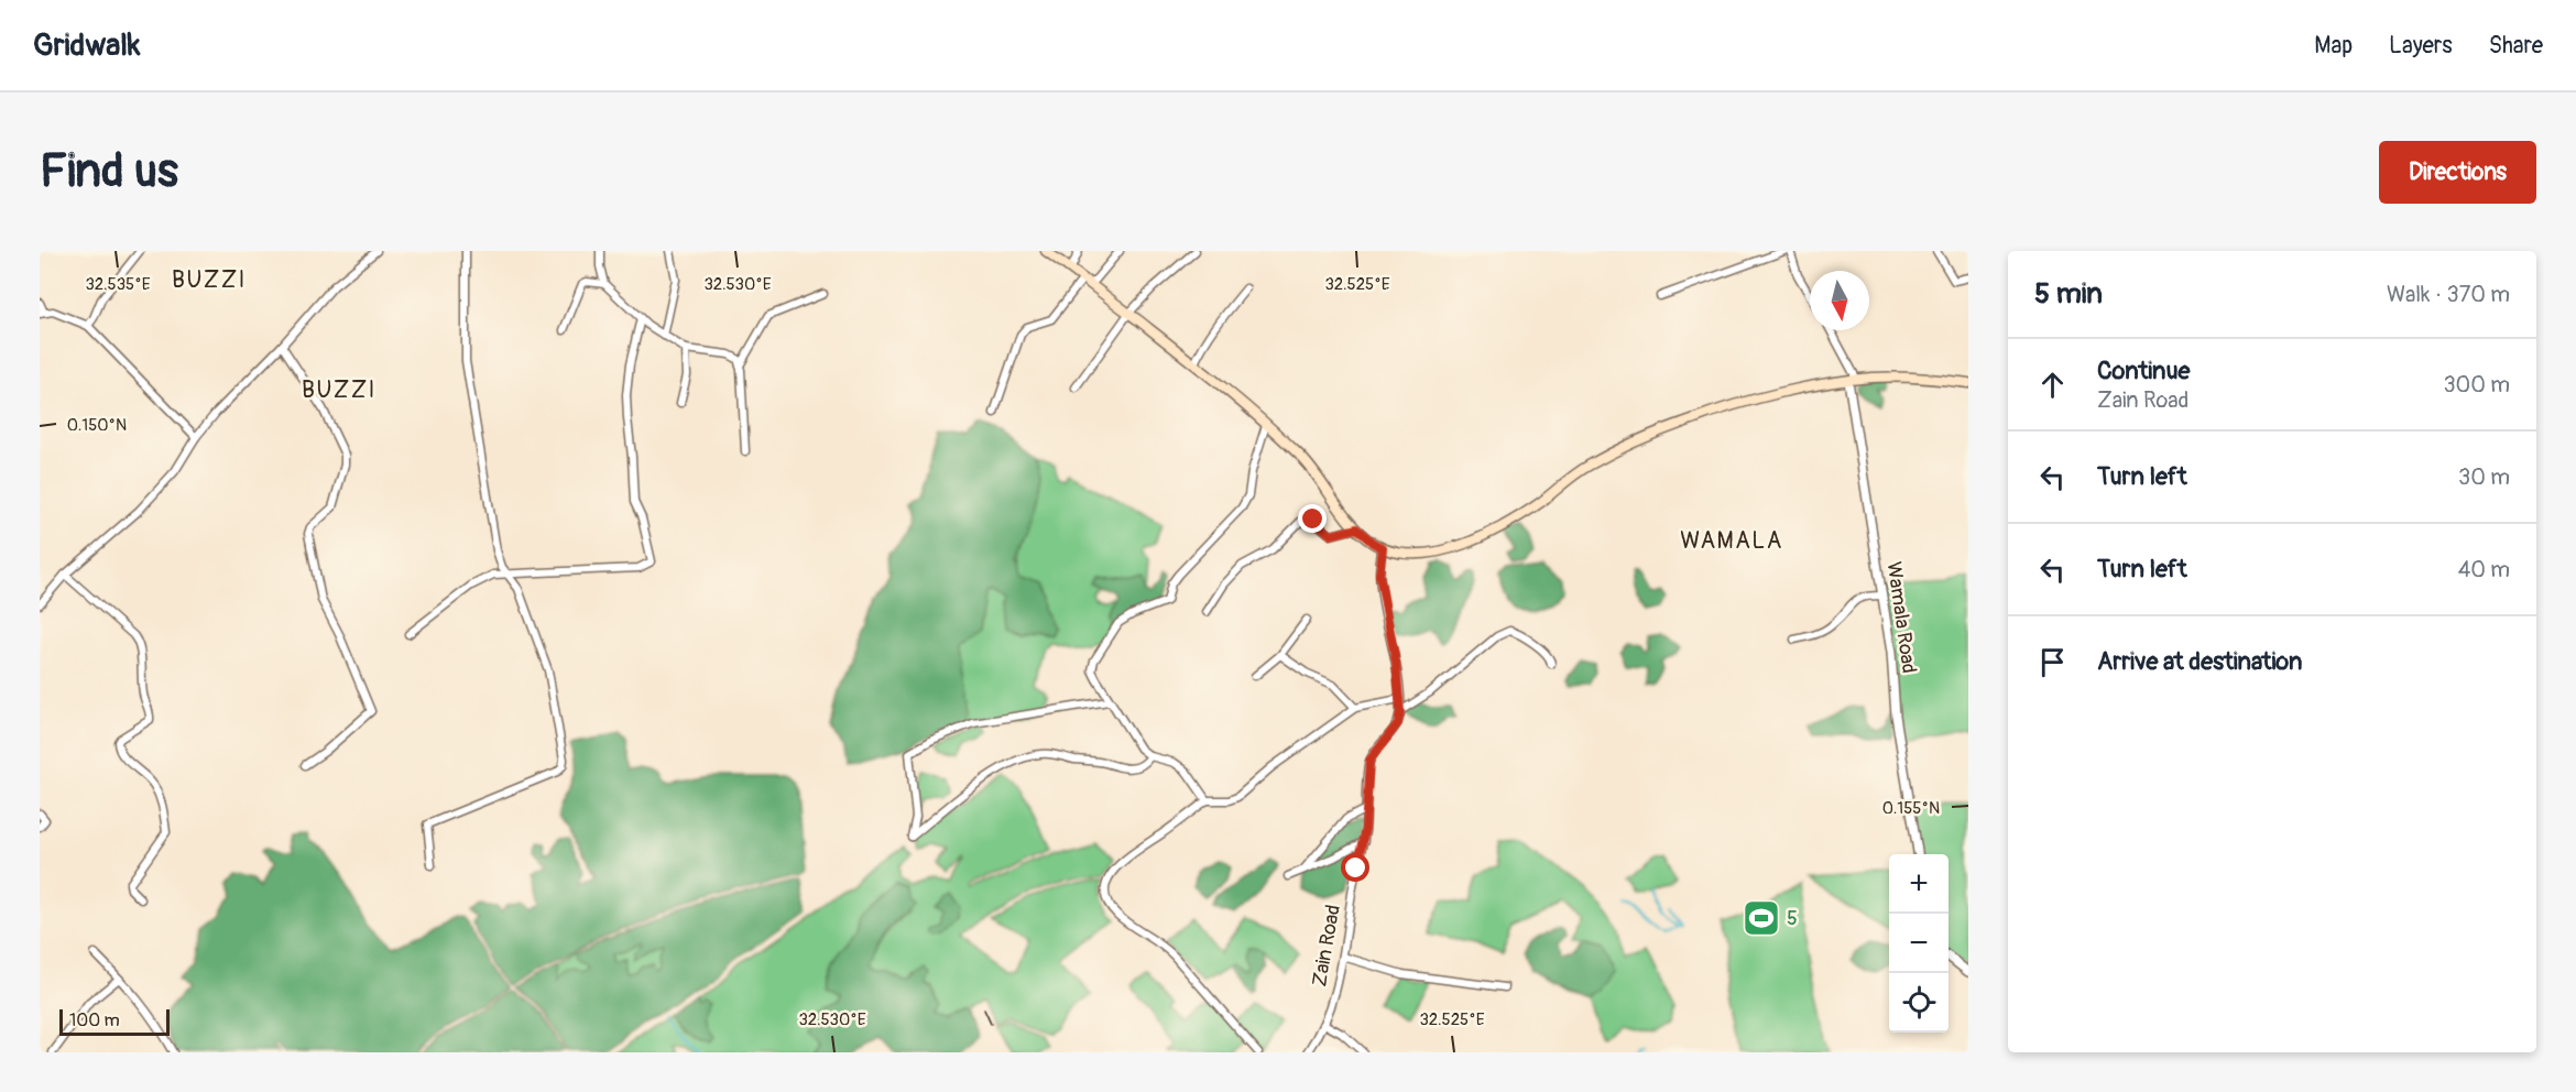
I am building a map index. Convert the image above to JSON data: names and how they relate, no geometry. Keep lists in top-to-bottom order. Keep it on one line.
{"streets":{"street":["Wamala Road","Zain Road"]},"districts":["BUZZI","BUZZI","WAMALA"],"places":{"sports":["5"]},"scale_bar":"100 m","north":"bottom","page":{"header":"Gridwalk","nav":["Map","Layers","Share"],"buttons":"Directions","title":"Find us","heading":["5 min","Walk · 370 m"],"list":[["Continue","Zain Road","300 m"],["Turn left","30 m"],["Turn left","40 m"],"Arrive at destination"],"map_buttons":["+","−"],"scale":"100 m"},"coordinates":["32.535°E","32.530°E","32.525°E","0.150°N","0.155°N"]}
